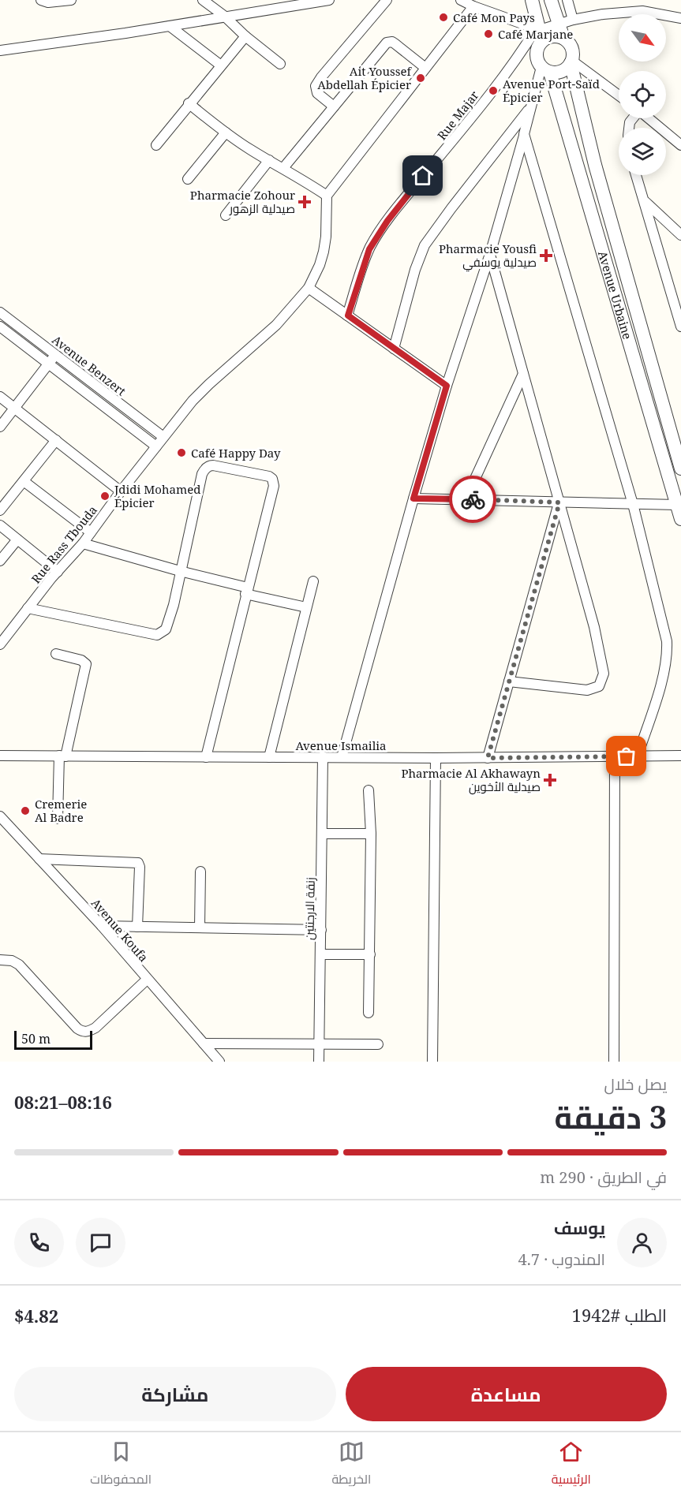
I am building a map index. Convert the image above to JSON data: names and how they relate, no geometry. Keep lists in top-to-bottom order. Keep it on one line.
{"streets":{"street":["Rue Majar","Avenue Urbaine","Avenue Benzert","Rue Rass Tbouda","Avenue Ismailia","زنقة الارجنتين","Avenue Koufa"]},"crossings":[["Rue Majar","Avenue Urbaine"],["Avenue Benzert","Rue Rass Tbouda"],["Avenue Ismailia","زنقة الارجنتين"]],"places":{"other":["Café Mon Pays","Café Marjane","Ait Youssef Abdellah Épicier","Avenue Port-Saïd Épicier","Café Happy Day","Jdidi Mohamed Épicier","Cremerie Al Badre"],"health":["Pharmacie Zohour صيدلية الزهور","Pharmacie Yousfi صيدلية يوسفي","Pharmacie Al Akhawayn صيدلية الأخوين"]},"scale_bar":"50 m","north":"bottom right","page":{"scale":"50 m","heading":["3 دقيقة","يصل خلال","08:16–08:21"],"panel":["يوسف","المندوب · 4.7","الطلب #1942","$4.82"],"bar":"في الطريق · 290 m","buttons":["مساعدة","مشاركة"],"tabs":["الرئيسية","الخريطة","المحفوظات"]}}
